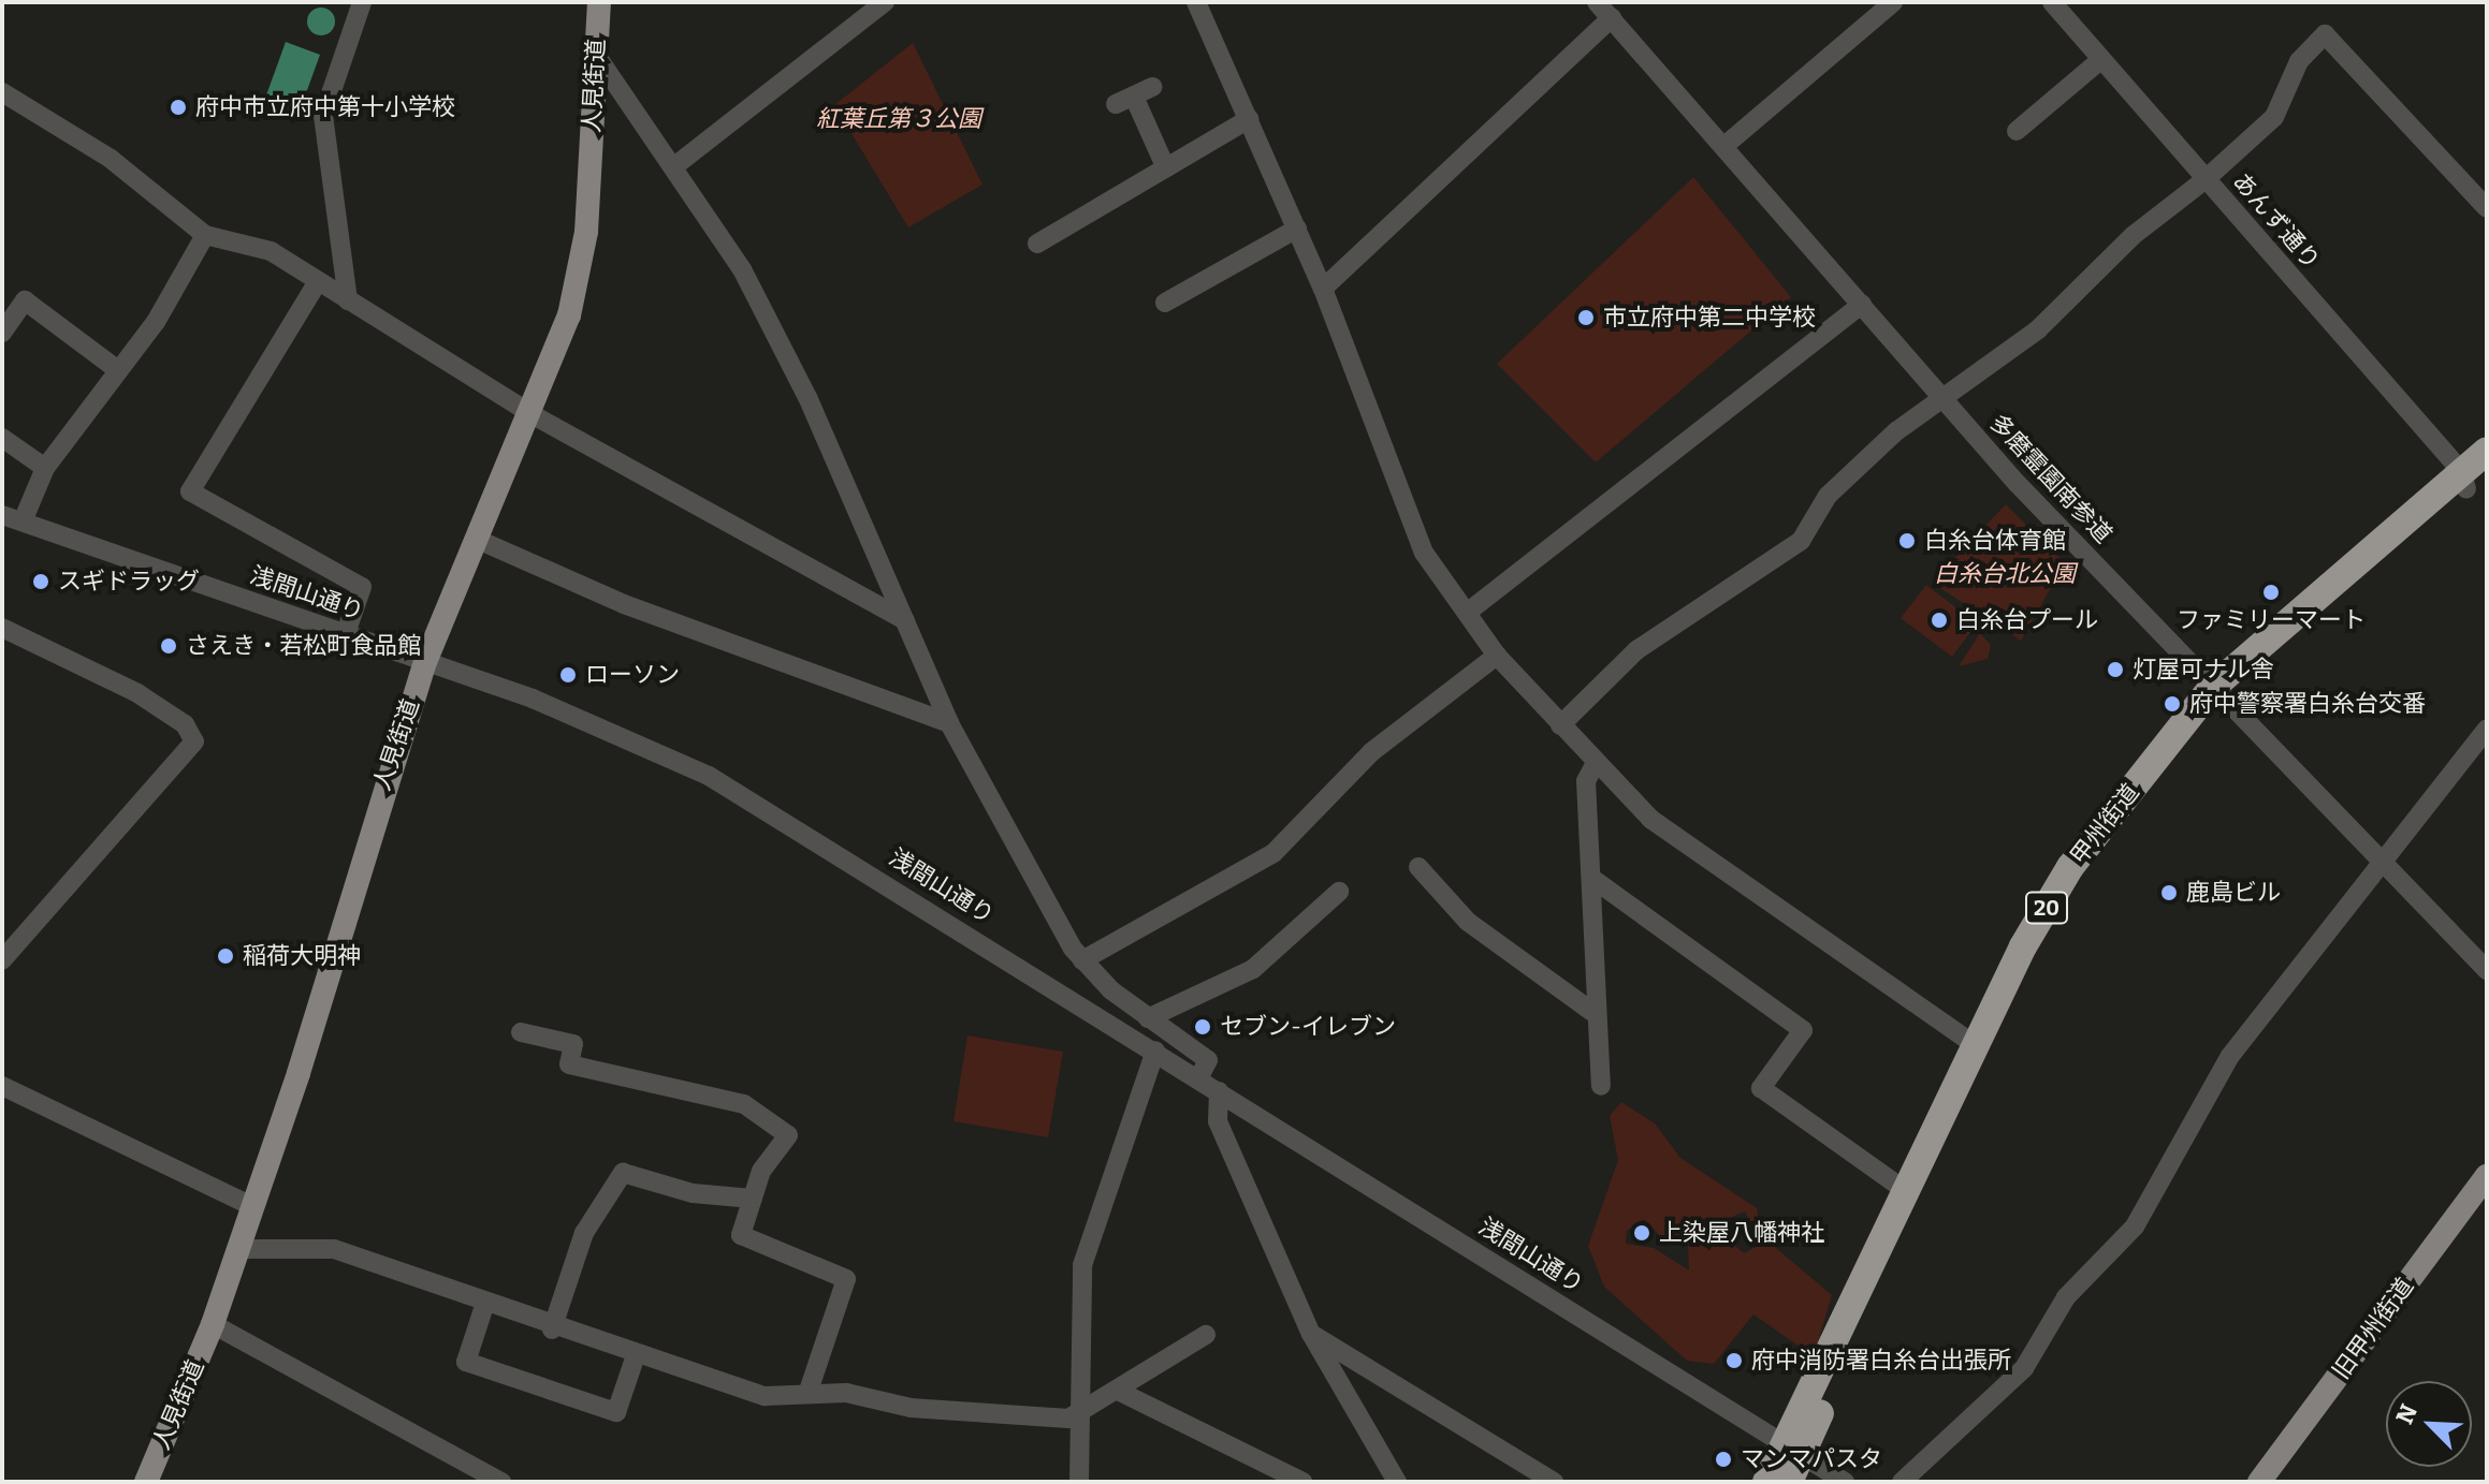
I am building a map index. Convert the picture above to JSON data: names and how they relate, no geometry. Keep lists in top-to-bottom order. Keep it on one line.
{"streets":{"highway":["甲州街道","20"],"main road":["人見街道","旧甲州街道"],"street":["あんず通り","多磨霊園南参道","浅間山通り"]},"crossings":[["人見街道","浅間山通り"],["あんず通り","甲州街道"],["多磨霊園南参道","甲州街道"],["浅間山通り","甲州街道"]],"parks":["紅葉丘第３公園","白糸台北公園"],"places":["府中市立府中第十小学校","市立府中第二中学校","白糸台体育館","スギドラッグ","ファミリーマート","白糸台プール","さえき・若松町食品館","灯屋可ナル舎","ローソン","府中警察署白糸台交番","鹿島ビル","稲荷大明神","セブン-イレブン","上染屋八幡神社","府中消防署白糸台出張所","マンマパスタ"],"north":"top left"}
